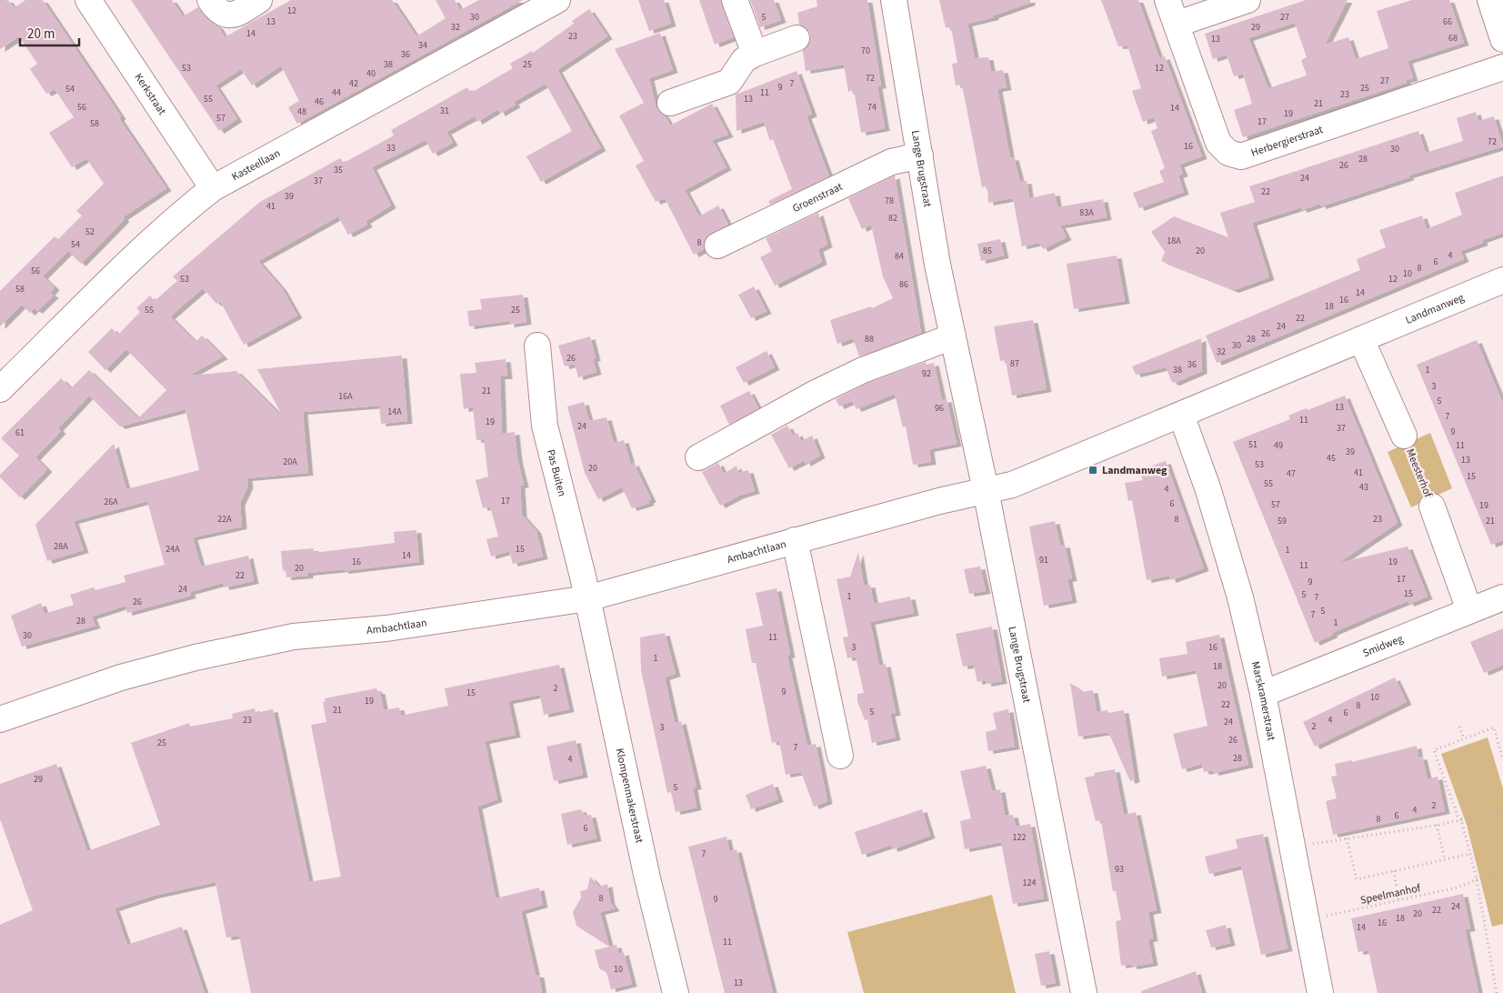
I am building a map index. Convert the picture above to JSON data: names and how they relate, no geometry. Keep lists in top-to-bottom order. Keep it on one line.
{"streets":{"street":["Kerkstraat","Herbergierstraat","Kasteellaan","Lange Brugstraat","Groenstraat","Landmanweg","Pas Buiten","Meesterhof","Ambachtlaan","Smidweg","Marskramerstraat","Klompenmakerstraat"],"path":["Speelmanhof"]},"crossings":[["Kerkstraat","Kasteellaan"],["Lange Brugstraat","Groenstraat"],["Lange Brugstraat","Landmanweg"],["Lange Brugstraat","Ambachtlaan"],["Landmanweg","Meesterhof"],["Landmanweg","Ambachtlaan"],["Landmanweg","Marskramerstraat"],["Pas Buiten","Ambachtlaan"],["Pas Buiten","Klompenmakerstraat"],["Meesterhof","Smidweg"],["Ambachtlaan","Klompenmakerstraat"],["Smidweg","Marskramerstraat"],["Marskramerstraat","Speelmanhof"]],"places":{"transit":["Landmanweg"]},"house_numbers":["12","30","5","27","13","66","32","29","14","23","68","13","34","70","36","38","25","53","12","40","72","27","42","7","9","25","54","44","11","23","55","13","46","21","56","74","14","31","48","19","57","17","58","72","16","33","30","28","26","35","24","37","22","39","78","41","83A","82","52","18A","8","54","85","20","4","84","6","8","56","10","53","12","86","58","14","16","18","55","25","22","24","26","88","28","30","32","26","87","36","38","1","92","3","21","16A","5","13","96","14A","7","11","19","24","37","9","61","51","49","11","39","45","13","20A","53","20","41","47","15","55","43","4","17","26A","6","57","19","22A","8","23","59","21","28A","24A","15","1","14","91","16","19","11","20","22","17","9","24","15","5","1","7","26","5","7","28","1","30","11","3","16","1","18","20","2","9","15","10","19","22","8","21","5","6","23","4","24","2","3","26","25","7","28","4","29","5","2","4","6","8","6","122","7","93","124","8","9","24","22","20","18","16","14","11","10","13"],"scale_bar":"20 m"}
